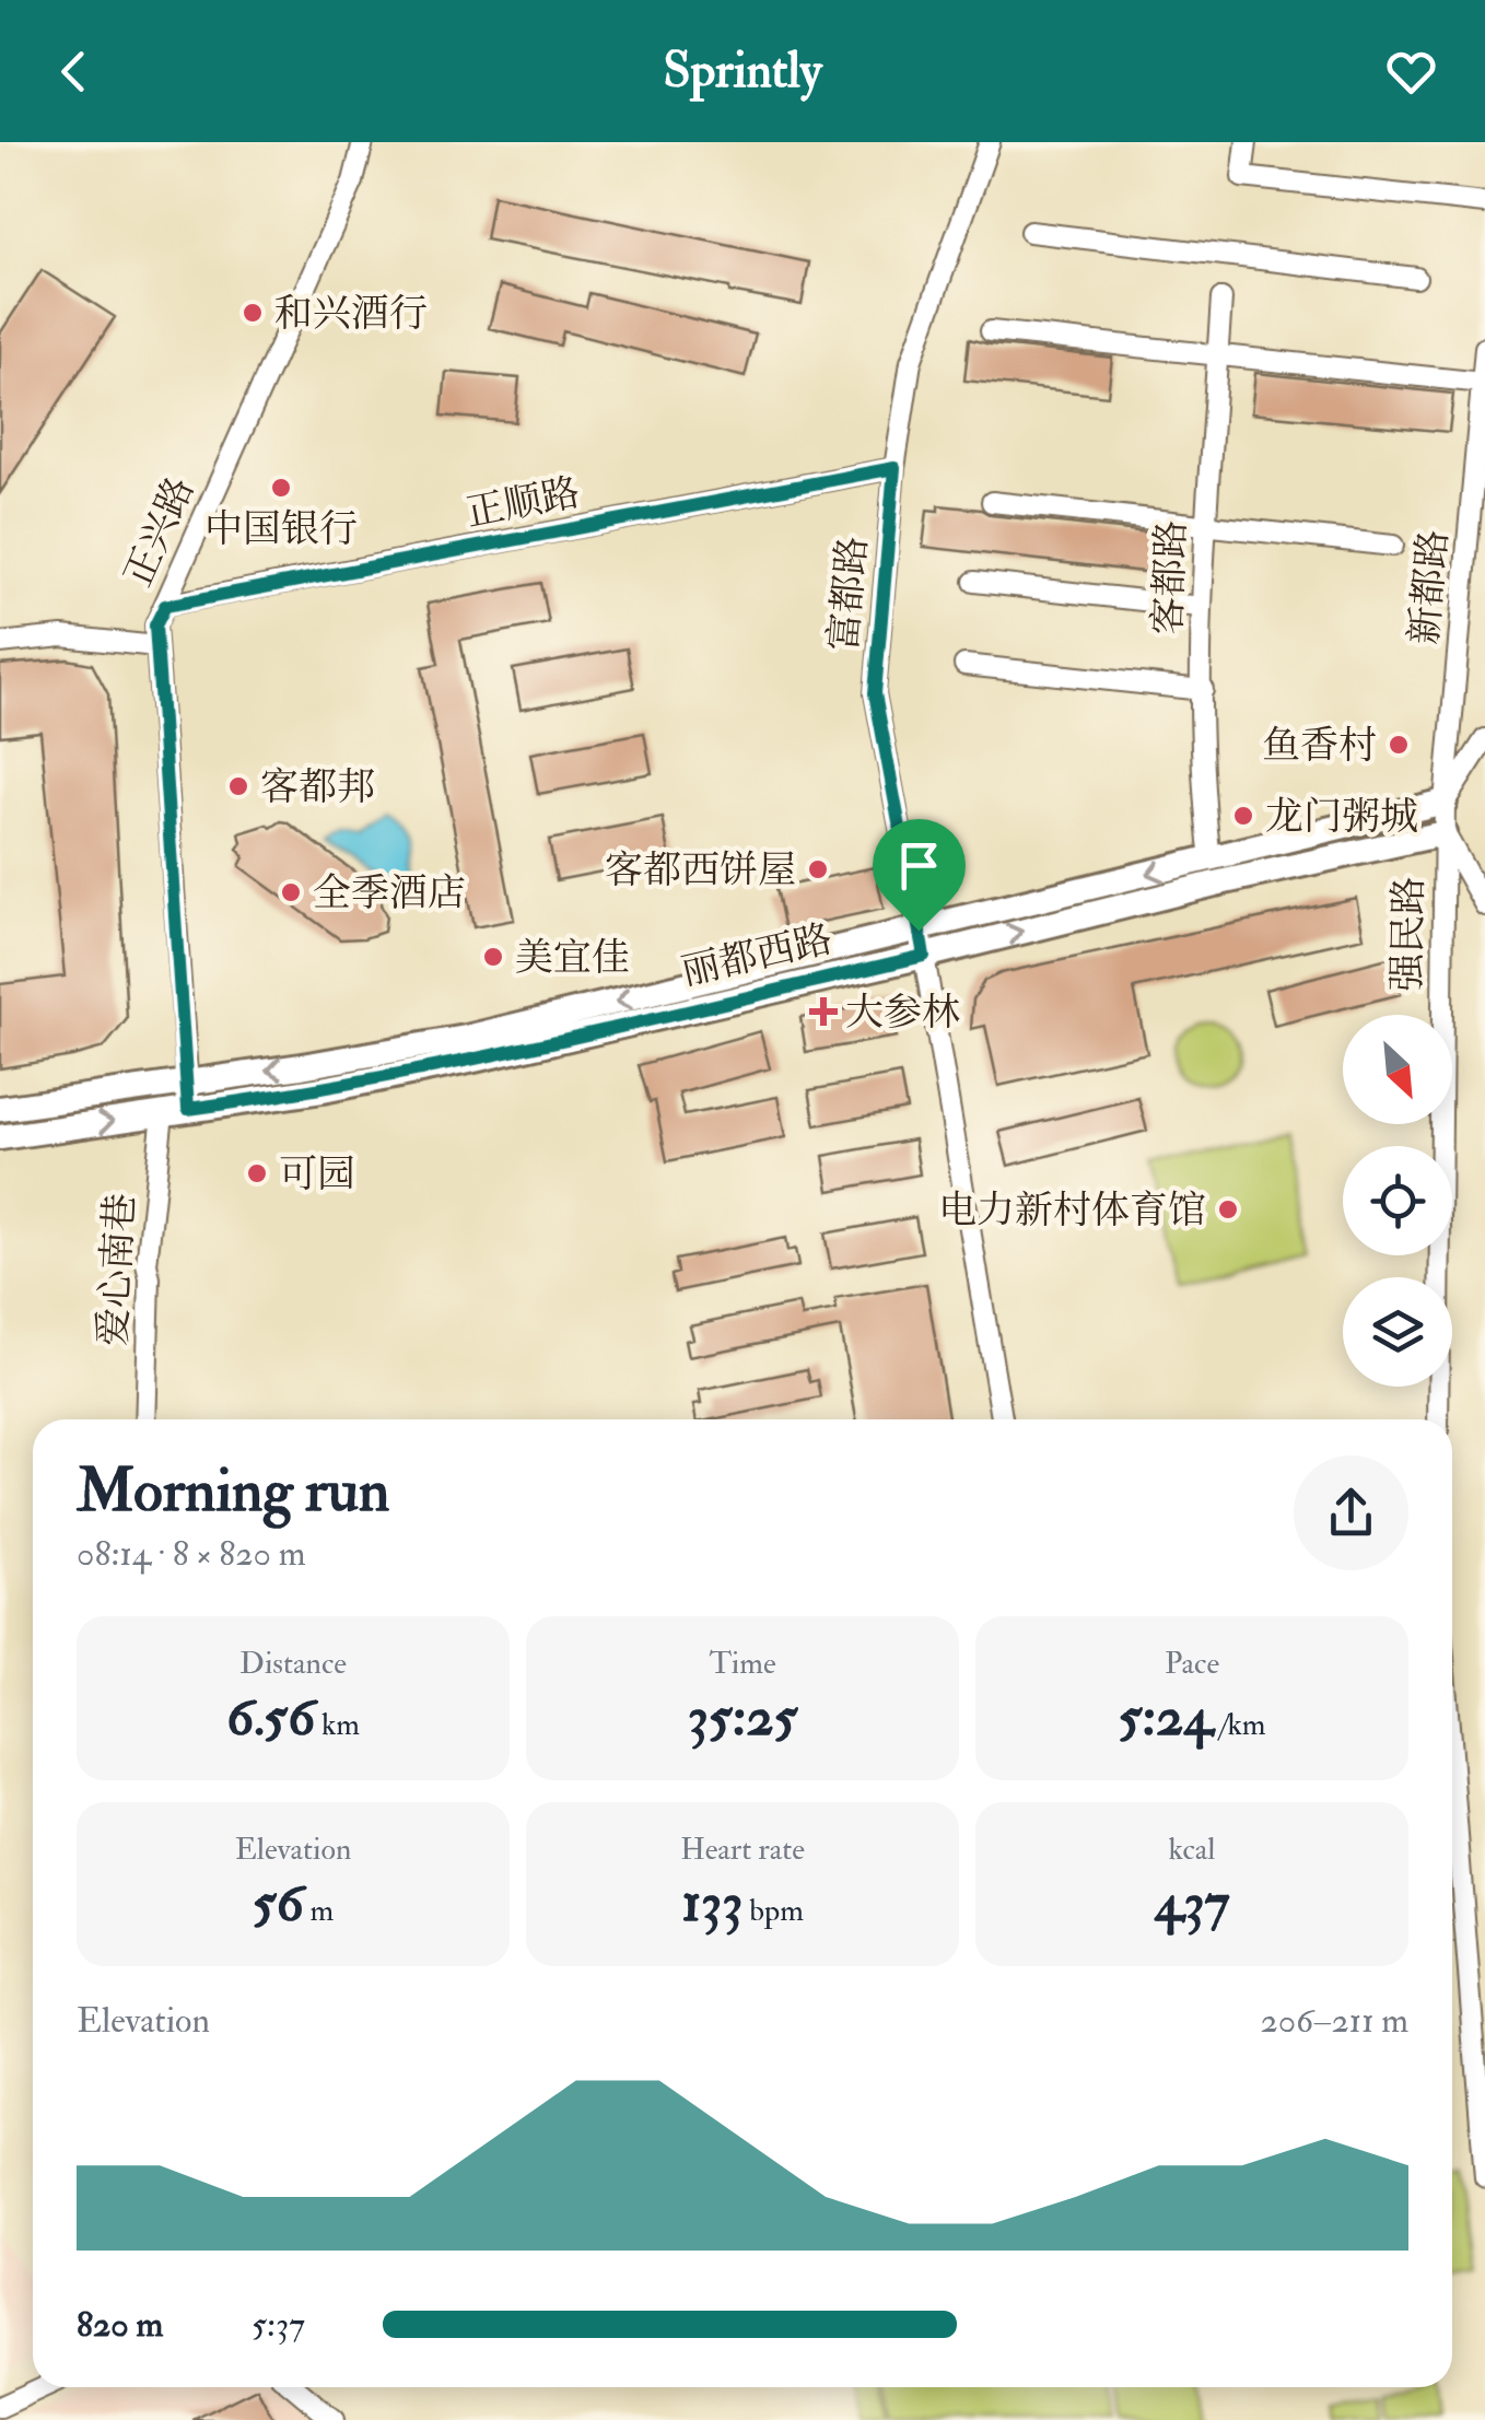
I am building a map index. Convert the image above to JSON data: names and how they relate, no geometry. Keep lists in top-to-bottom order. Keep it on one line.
{"streets":{"main road":["丽都西路"],"street":["正顺路","正兴路","客都路","新都路","富都路","强民路","爱心南巷"]},"crossings":[["正顺路","正兴路"],["正顺路","富都路"],["正兴路","丽都西路"],["客都路","丽都西路"],["新都路","强民路"],["新都路","丽都西路"],["富都路","丽都西路"],["强民路","丽都西路"],["丽都西路","爱心南巷"]],"places":{"other":["和兴酒行","中国银行","鱼香村","客都邦","龙门粥城","客都西饼屋","全季酒店","美宜佳","可园","电力新村体育馆"],"health":["大参林"]},"north":"bottom right","page":{"header":"Sprintly","heading":["Morning run","08:14 · 8 × 820 m"],"stats":[["Distance","6.56 km"],["Time","35:25"],["Pace","5:24 /km"],["Elevation","56 m"],["Heart rate","133 bpm"],["kcal","437"]],"chart":["Elevation","206–211 m"],"list":[{"name":"820 m","note":"5:37"}]}}
